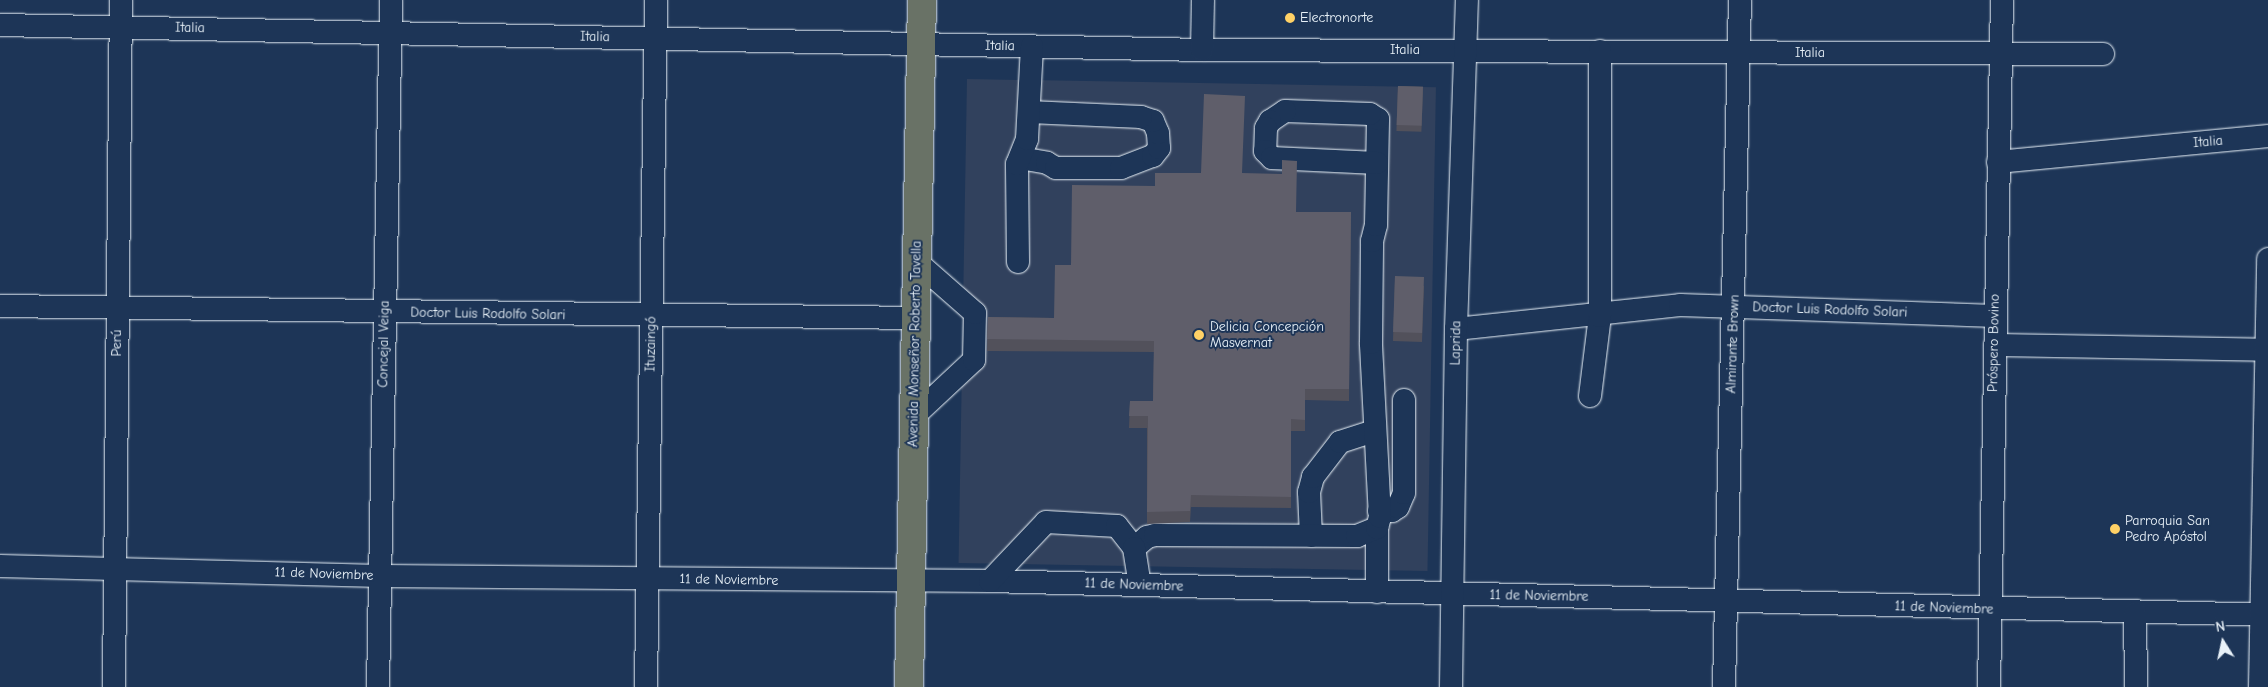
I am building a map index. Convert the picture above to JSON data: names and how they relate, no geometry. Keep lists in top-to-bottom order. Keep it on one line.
{"streets":{"main road":["Avenida Monseñor Roberto Tavella"],"street":["Italia","Doctor Luis Rodolfo Solari","Perú","Laprida","Próspero Bovino","Concejal Veiga","Ituzaingó","Almirante Brown","11 de Noviembre"]},"crossings":[["Italia","Perú"],["Italia","Laprida"],["Italia","Próspero Bovino"],["Italia","Concejal Veiga"],["Italia","Ituzaingó"],["Italia","Avenida Monseñor Roberto Tavella"],["Italia","Almirante Brown"],["Doctor Luis Rodolfo Solari","Perú"],["Doctor Luis Rodolfo Solari","Laprida"],["Doctor Luis Rodolfo Solari","Próspero Bovino"],["Doctor Luis Rodolfo Solari","Concejal Veiga"],["Doctor Luis Rodolfo Solari","Ituzaingó"],["Doctor Luis Rodolfo Solari","Avenida Monseñor Roberto Tavella"],["Doctor Luis Rodolfo Solari","Almirante Brown"],["Perú","11 de Noviembre"],["Laprida","11 de Noviembre"],["Próspero Bovino","11 de Noviembre"],["Concejal Veiga","11 de Noviembre"],["Ituzaingó","11 de Noviembre"],["Avenida Monseñor Roberto Tavella","11 de Noviembre"],["Almirante Brown","11 de Noviembre"]],"places":["Electronorte","Delicia Concepción Masvernat","Parroquia San Pedro Apóstol"],"north":"top"}
